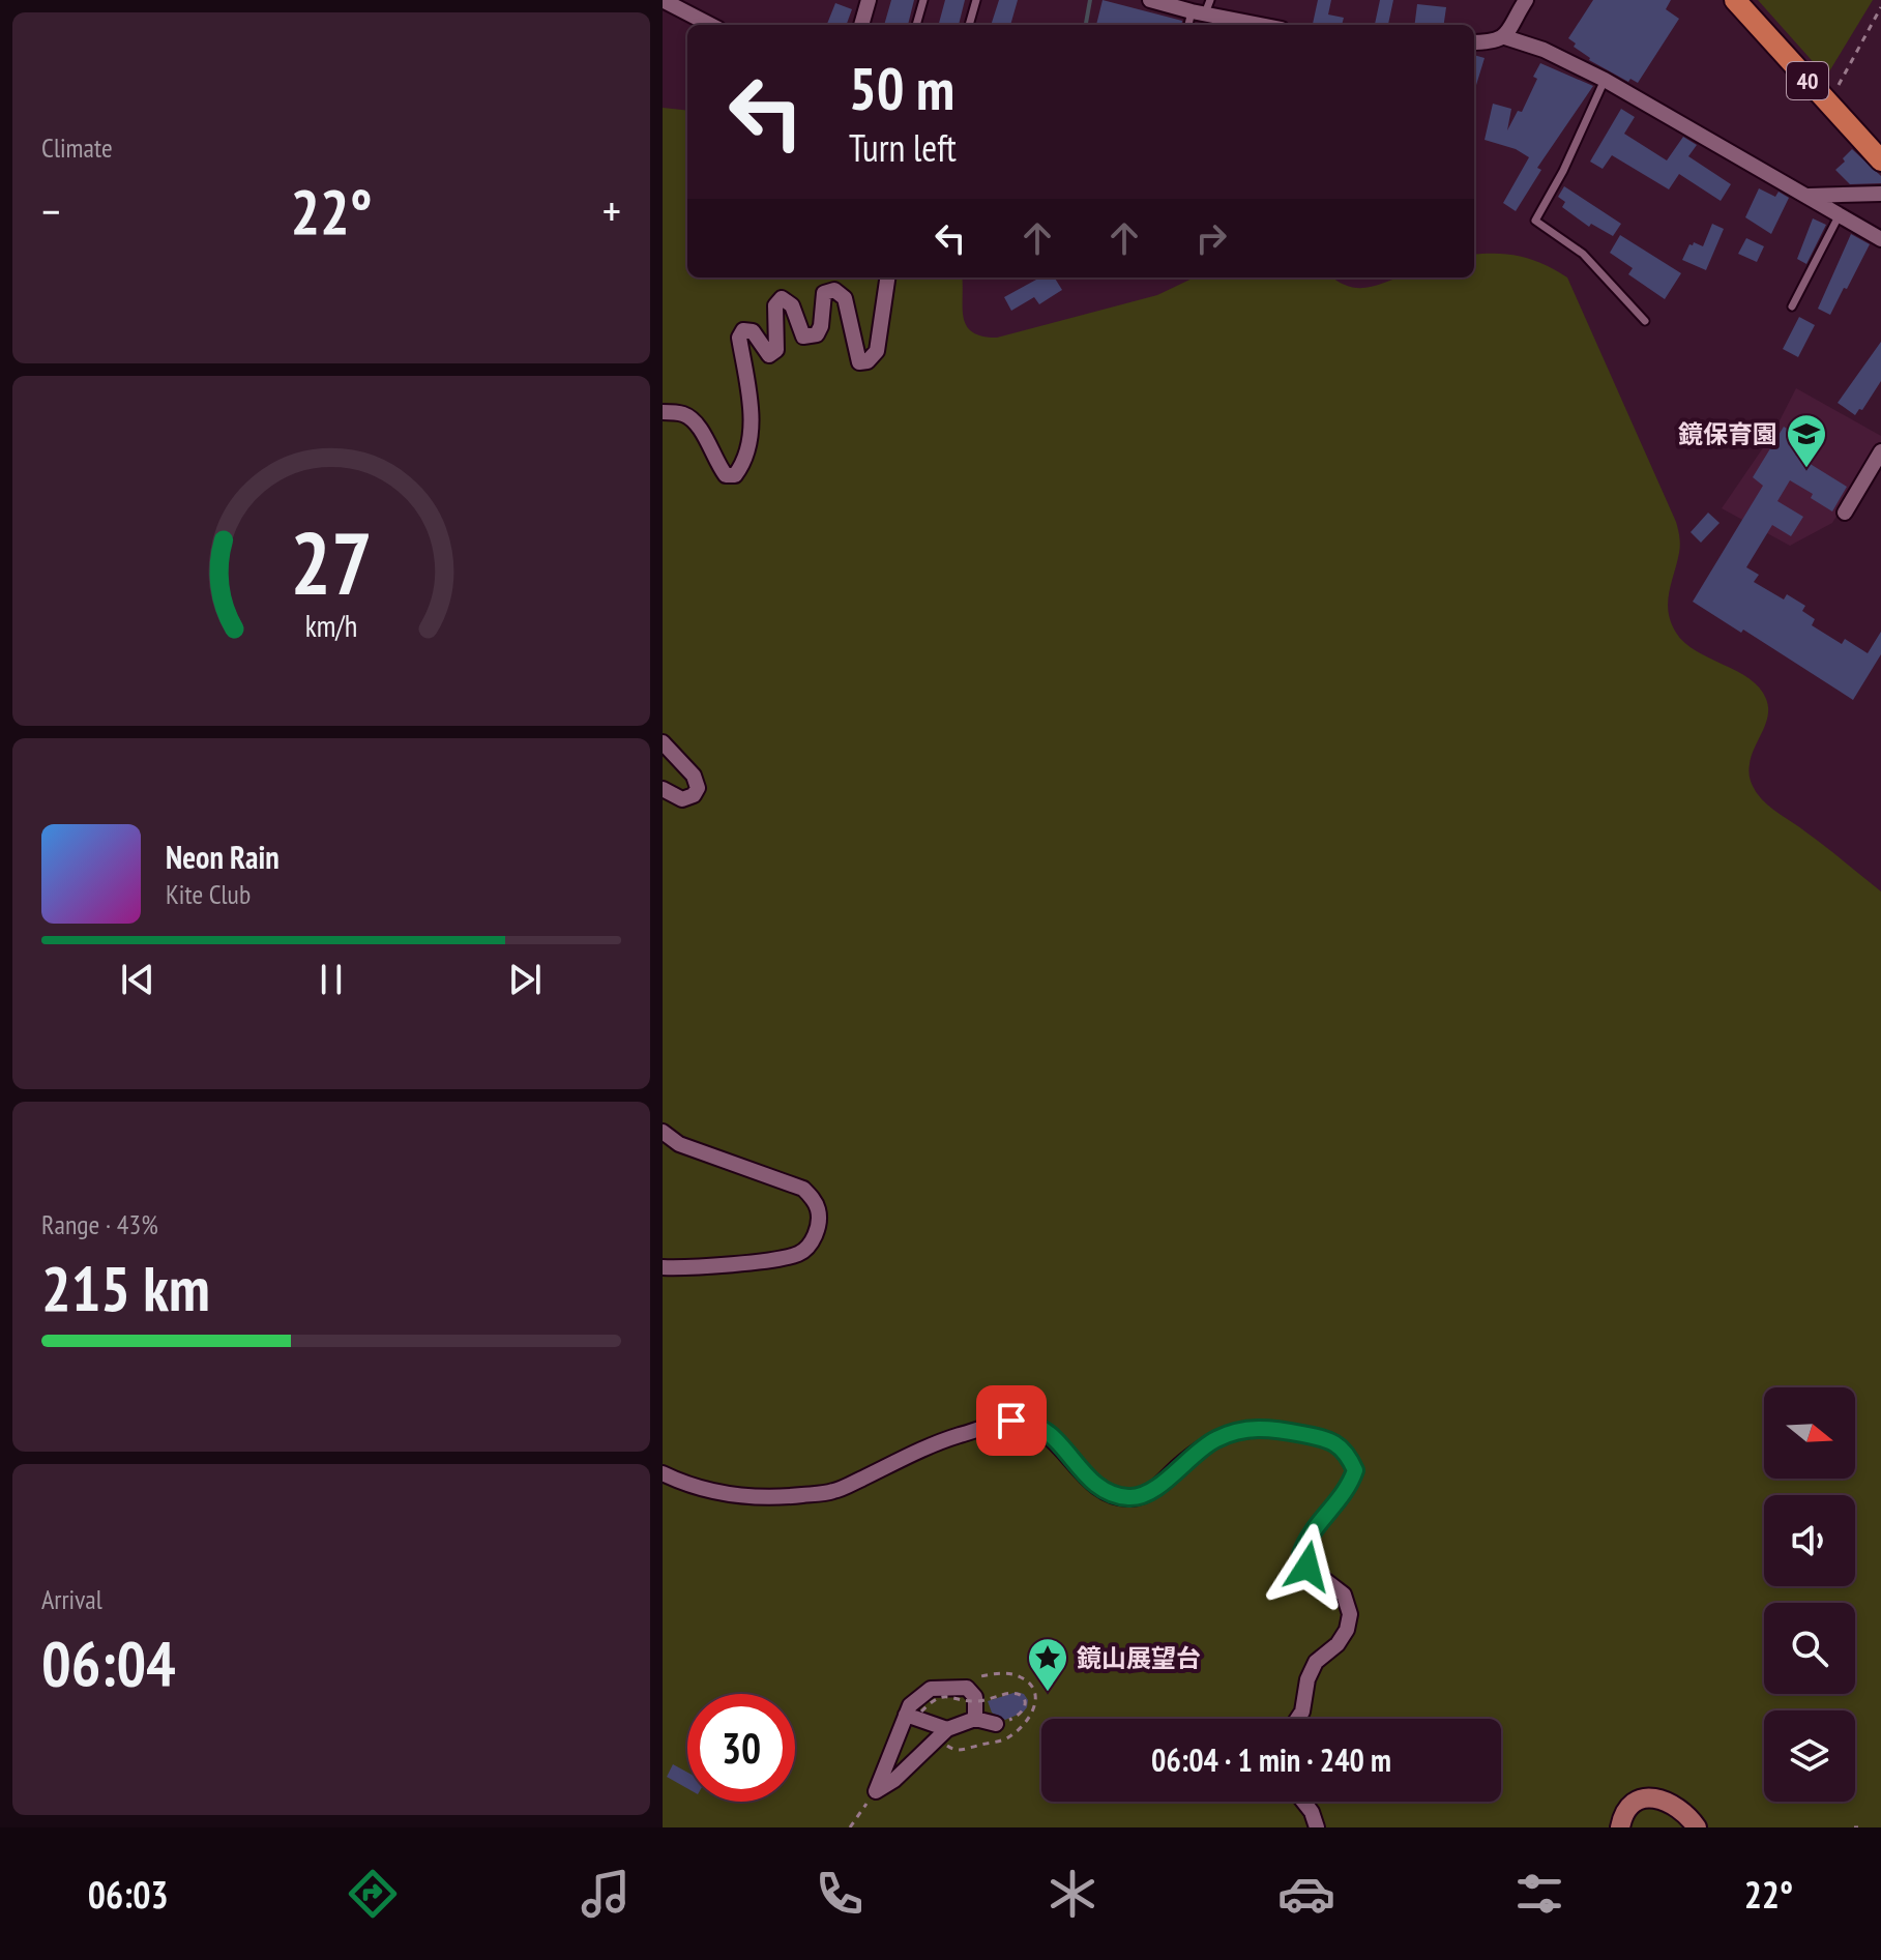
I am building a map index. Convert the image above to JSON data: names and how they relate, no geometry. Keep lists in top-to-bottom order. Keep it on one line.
{"streets":{"main road":["40"]},"places":{"school or university":["鏡保育園"],"place":["鏡山展望台"]},"north":"right","page":{"tile":["Climate",["Range · 43%","215 km"],["Arrival","06:04"]],"turn":["50 m","Turn left"],"heat":["−","22°","+"],"song":["Neon Rain","Kite Club"],"limit":"30","trip":"06:04 · 1 min · 240 m","tabs":["06:03","22°"],"gauge":["27","km/h"]}}
